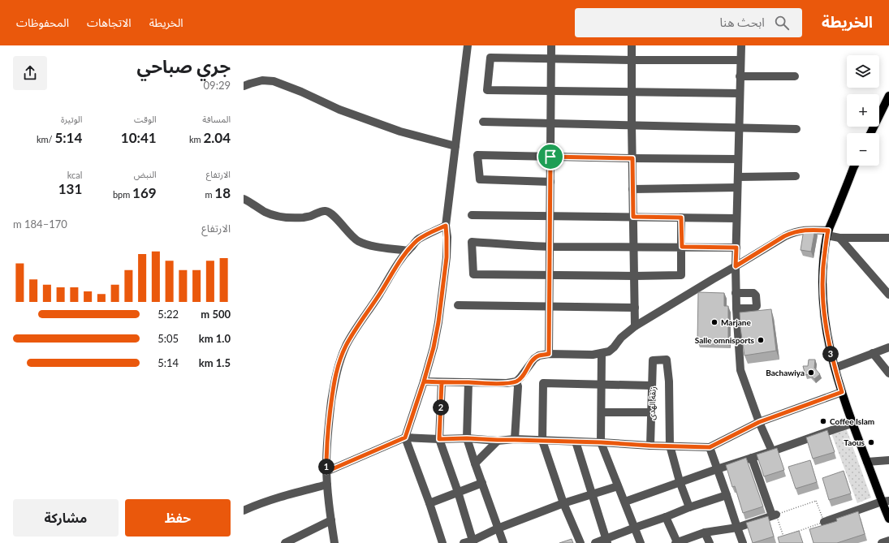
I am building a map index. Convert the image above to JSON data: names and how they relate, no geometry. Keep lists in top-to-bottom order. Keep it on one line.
{"streets":{"street":["زنقة الهدى"]},"places":["Marjane","Salle omnisports","Bachawiya","Coffee Islam","Taous"],"page":{"header":"الخريطة","search":"ابحث هنا","nav":["الخريطة","الاتجاهات","المحفوظات"],"heading":["جري صباحي","09:29"],"map_buttons":["+","−"],"stats":[["المسافة","2.04 km"],["الوقت","10:41"],["الوتيرة","5:14 /km"],["الارتفاع","18 m"],["النبض","169 bpm"],["kcal","131"]],"chart":["الارتفاع","170–184 m"],"list":[{"name":"500 m","note":"5:22"},{"name":"1.0 km","note":"5:05"},{"name":"1.5 km","note":"5:14"}],"pins":["3","2","1"],"buttons":["حفظ","مشاركة"]}}
